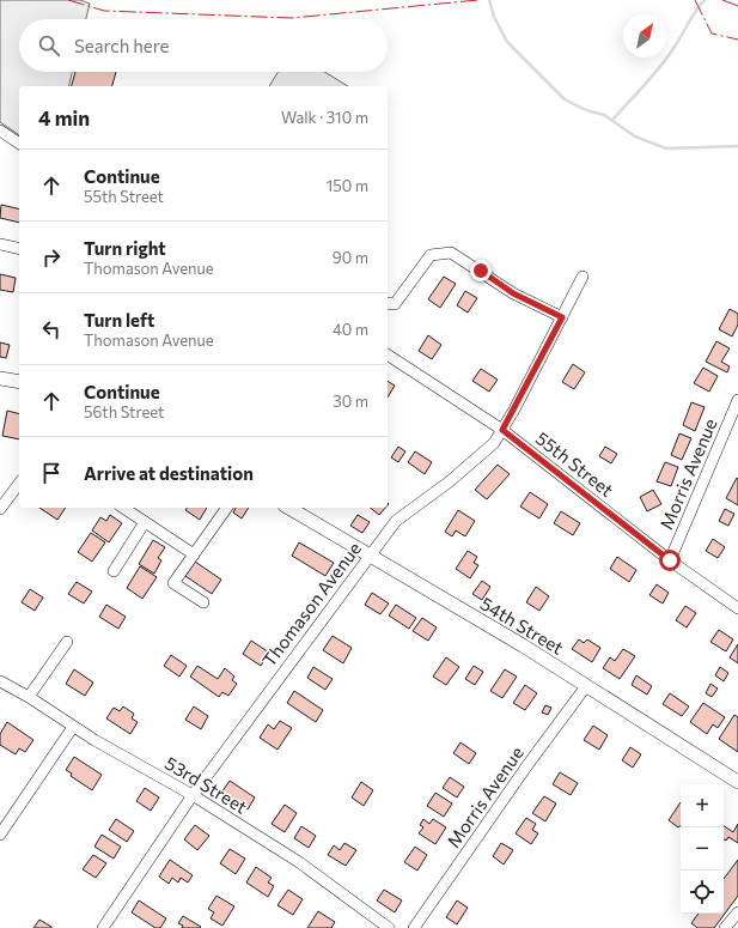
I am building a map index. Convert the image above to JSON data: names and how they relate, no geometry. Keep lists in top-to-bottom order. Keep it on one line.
{"streets":{"main road":["54th Street"],"street":["55th Street","Morris Avenue","Thomason Avenue","53rd Street"]},"crossings":[["55th Street","Morris Avenue"],["55th Street","Thomason Avenue"],["Morris Avenue","54th Street"],["Thomason Avenue","54th Street"],["Thomason Avenue","53rd Street"]],"north":"top right","page":{"search":"Search here","heading":["4 min","Walk · 310 m"],"list":[["Continue","55th Street","150 m"],["Turn right","Thomason Avenue","90 m"],["Turn left","Thomason Avenue","40 m"],["Continue","56th Street","30 m"],"Arrive at destination"],"map_buttons":["+","−"]}}
